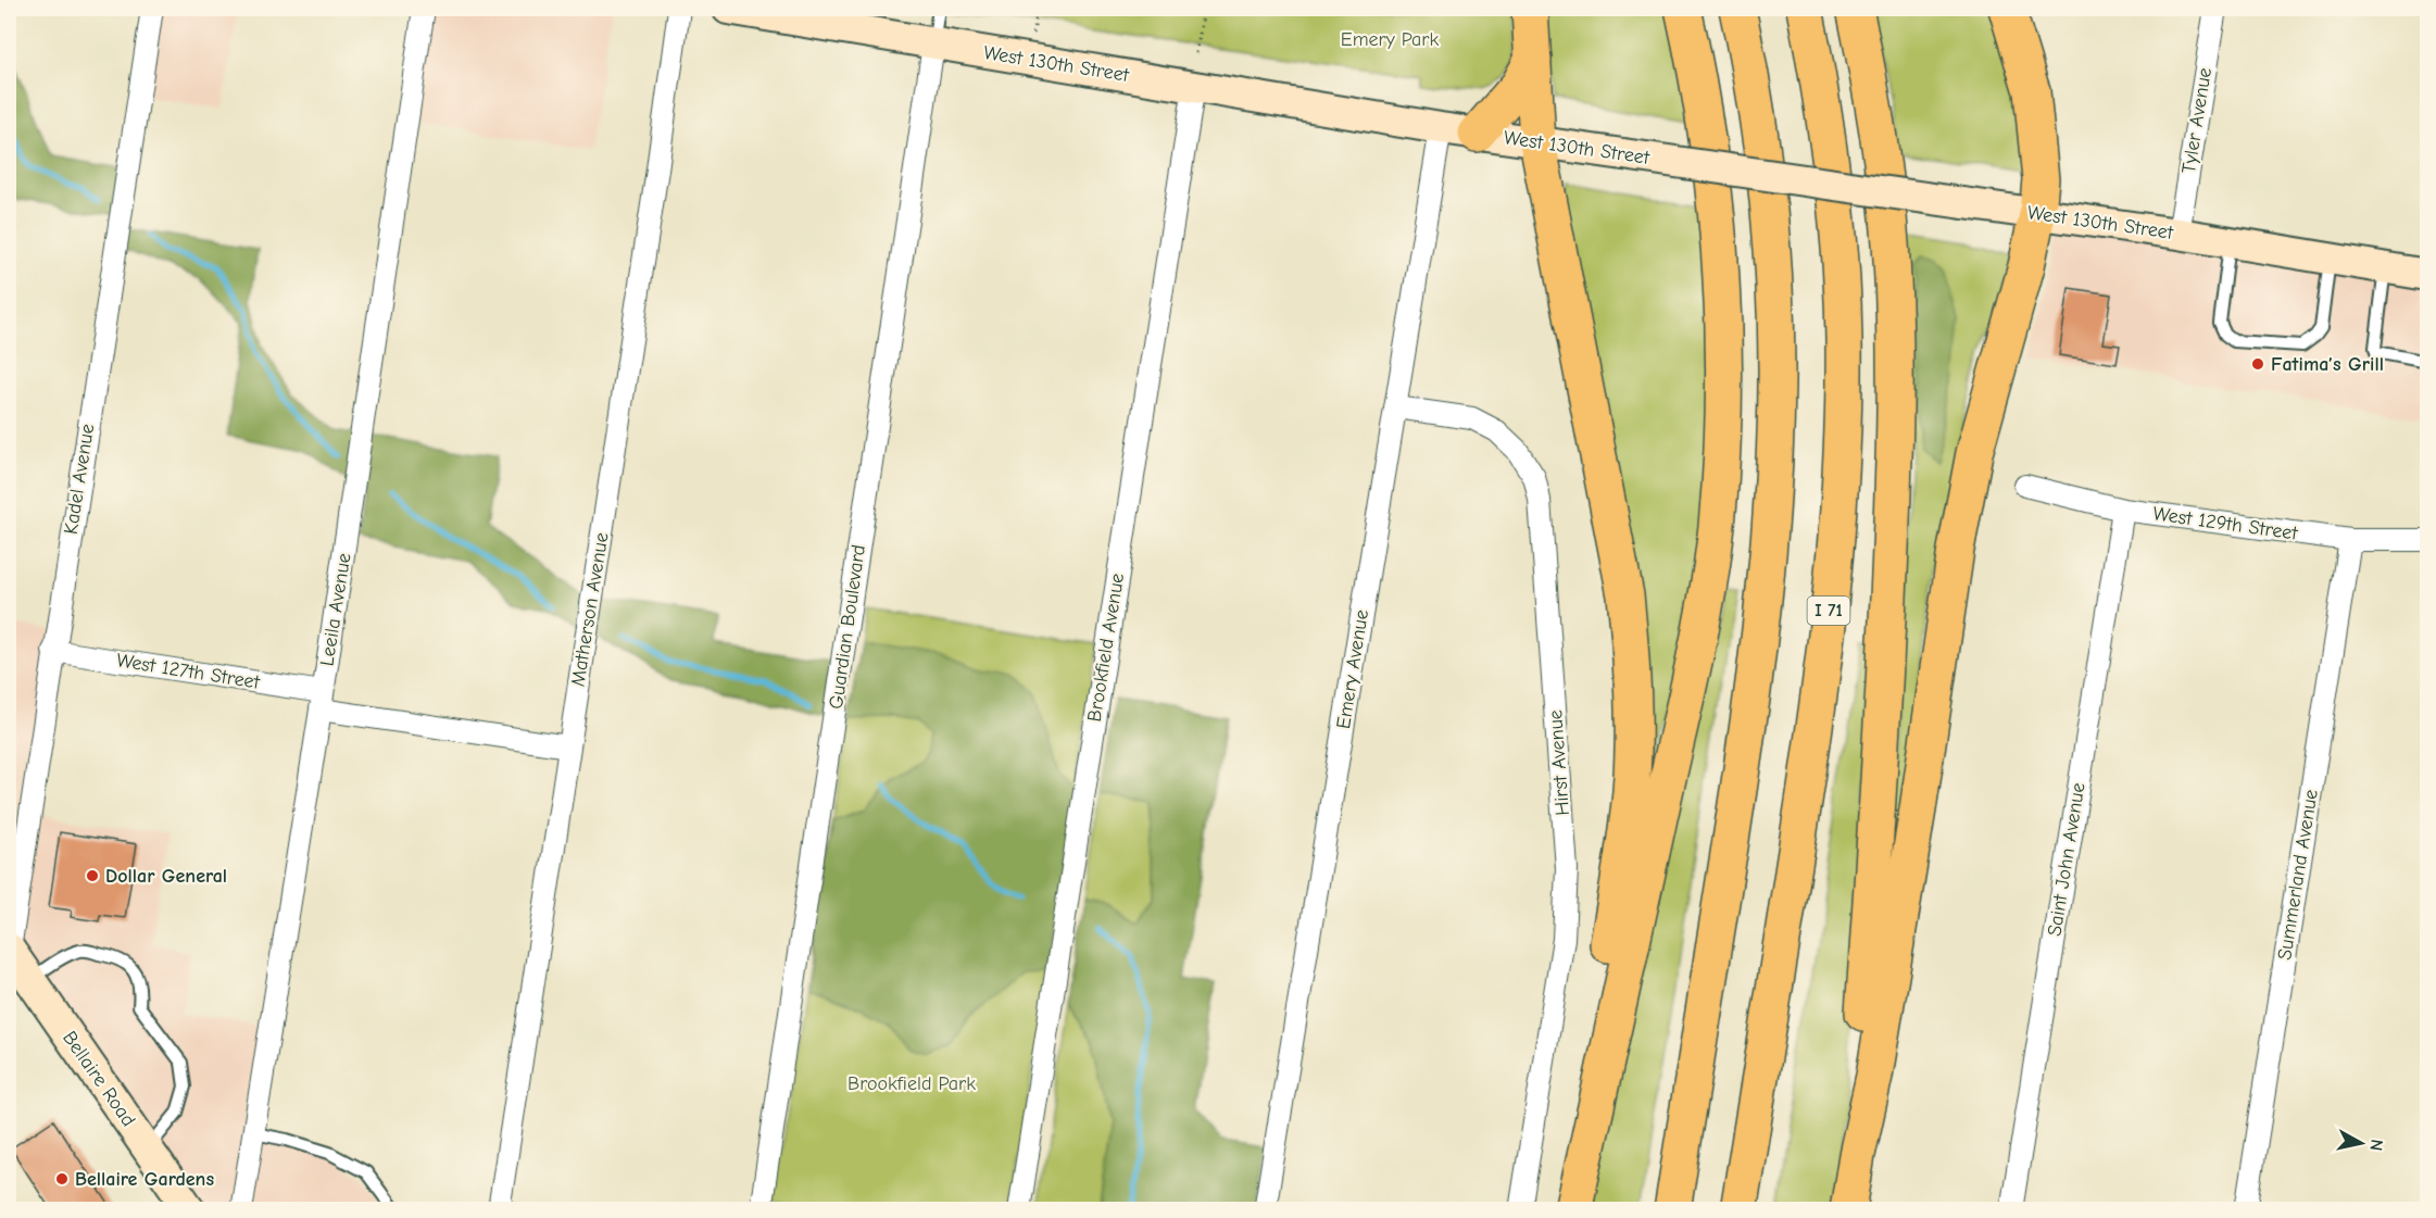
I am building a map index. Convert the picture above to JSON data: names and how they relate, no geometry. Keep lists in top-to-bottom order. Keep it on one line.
{"streets":{"highway":["I 71"],"main road":["West 130th Street","Bellaire Road"],"street":["Tyler Avenue","Kadel Avenue","West 129th Street","Leeila Avenue","Matherson Avenue","Guardian Boulevard","Brookfield Avenue","Emery Avenue","West 127th Street","Hirst Avenue","Saint John Avenue","Summerland Avenue"]},"crossings":[["West 130th Street","Tyler Avenue"],["West 130th Street","Guardian Boulevard"],["West 130th Street","Brookfield Avenue"],["West 130th Street","Emery Avenue"],["Kadel Avenue","West 127th Street"],["Kadel Avenue","Bellaire Road"],["West 129th Street","Saint John Avenue"],["West 129th Street","Summerland Avenue"],["Leeila Avenue","West 127th Street"],["Matherson Avenue","West 127th Street"],["Emery Avenue","Hirst Avenue"]],"parks":["Emery Park","Brookfield Park"],"places":["Fatima’s Grill","Dollar General","Bellaire Gardens"],"north":"right"}
